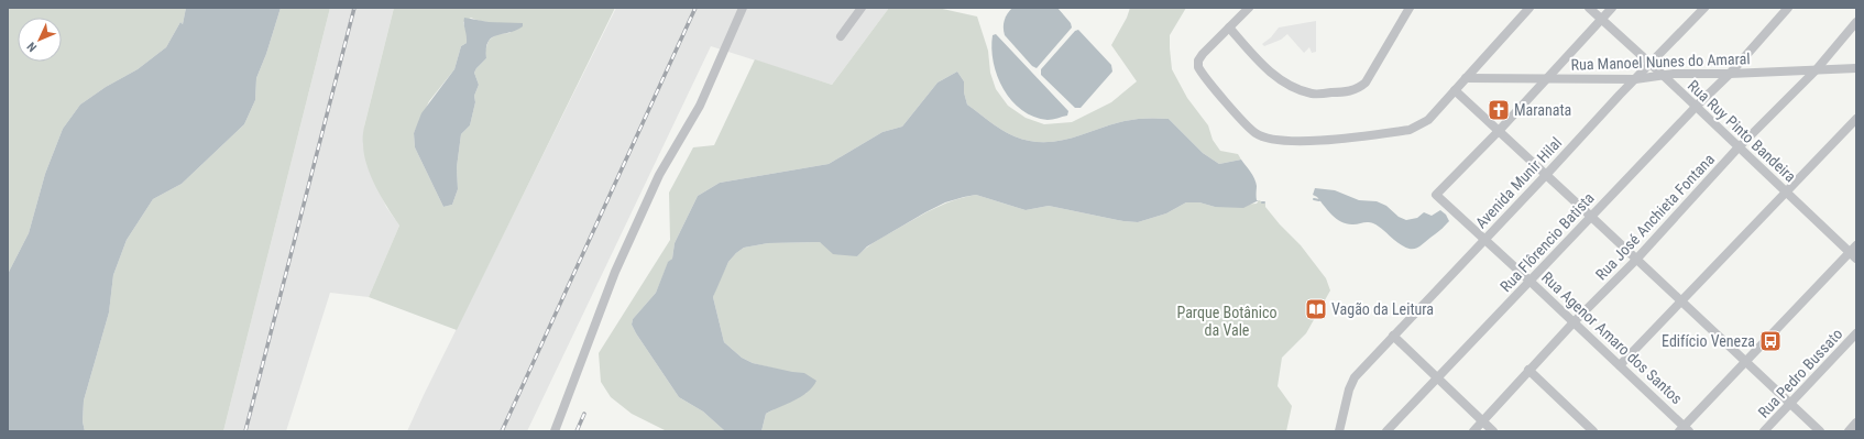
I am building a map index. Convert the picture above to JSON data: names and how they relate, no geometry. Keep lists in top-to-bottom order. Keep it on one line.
{"streets":{"street":["Rua Manoel Nunes do Amaral","Rua Ruy Pinto Bandeira","Avenida Munir Hilal","Rua José Anchieta Fontana","Rua Flôrencio Batista","Rua Agenor Amaro dos Santos","Rua Pedro Bussato"]},"crossings":[["Rua Manoel Nunes do Amaral","Rua Ruy Pinto Bandeira"],["Rua Manoel Nunes do Amaral","Avenida Munir Hilal"],["Rua Manoel Nunes do Amaral","Rua José Anchieta Fontana"],["Rua Manoel Nunes do Amaral","Rua Flôrencio Batista"],["Rua Ruy Pinto Bandeira","Avenida Munir Hilal"],["Rua Ruy Pinto Bandeira","Rua José Anchieta Fontana"],["Rua Ruy Pinto Bandeira","Rua Flôrencio Batista"],["Avenida Munir Hilal","Rua Agenor Amaro dos Santos"],["Rua José Anchieta Fontana","Rua Agenor Amaro dos Santos"],["Rua Flôrencio Batista","Rua Agenor Amaro dos Santos"]],"parks":["Parque Botânico da Vale"],"places":{"church":["Maranata"],"library":["Vagão da Leitura"],"bus stop":["Edifício Veneza"]},"north":"bottom left"}
